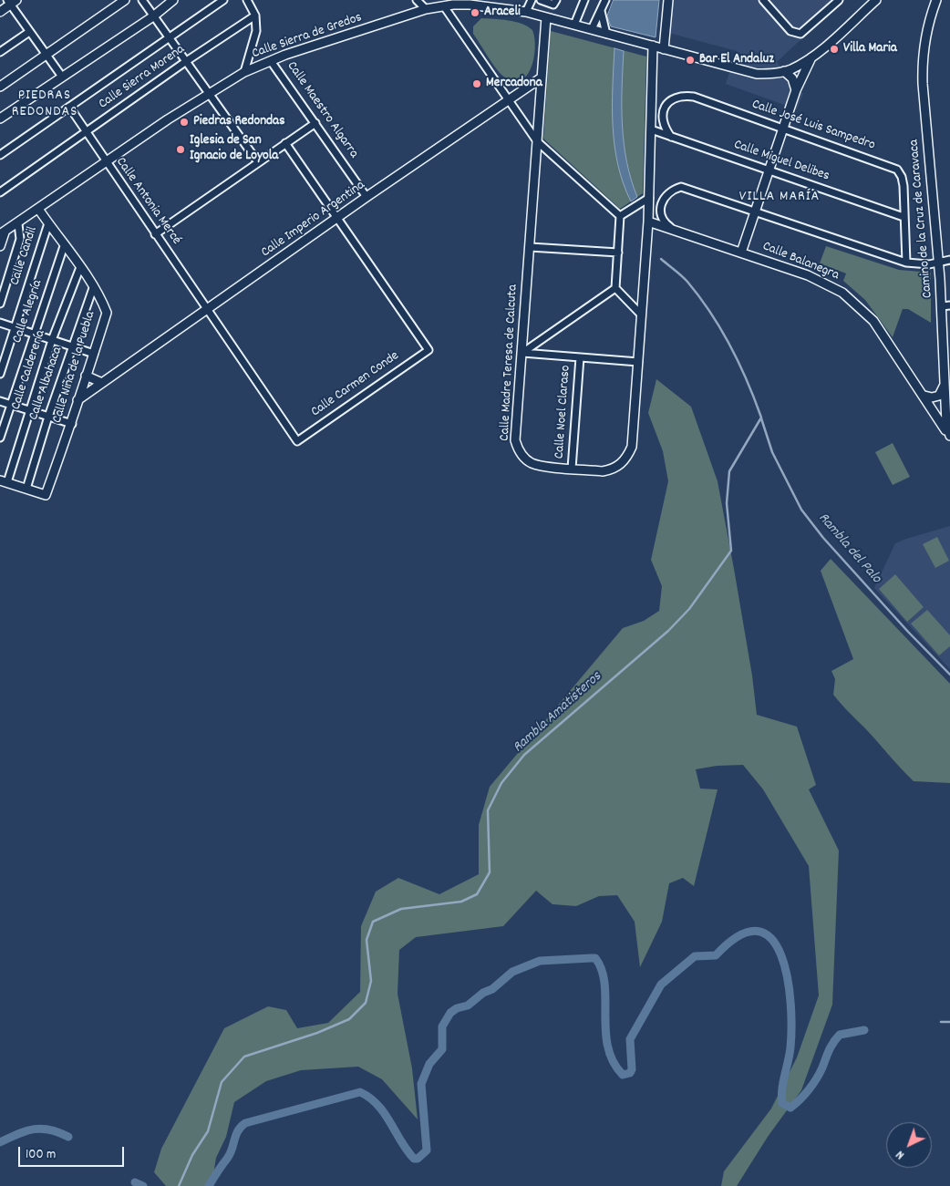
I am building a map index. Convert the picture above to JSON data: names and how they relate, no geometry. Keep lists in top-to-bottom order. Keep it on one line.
{"streets":{"street":["Calle Sierra de Gredos","Calle Sierra Morena","Calle Maestro Algarra","Calle José Luis Sampedro","Calle Miguel Delibes","Calle Antonia Mercé","Camino de la Cruz de Caravaca","Calle Imperio Argentina","Calle Candil","Calle Balanegra","Calle Alegría","Calle Madre Teresa de Calcuta","Calle Niña de la Puebla","Calle Calderería","Calle Albahaca","Calle Carmen Conde","Calle Noel Claraso"]},"crossings":[["Calle Sierra de Gredos","Calle Maestro Algarra"],["Calle Sierra de Gredos","Calle Antonia Mercé"],["Calle Sierra de Gredos","Calle Madre Teresa de Calcuta"],["Calle Sierra de Gredos","Calle Niña de la Puebla"],["Calle Sierra Morena","Calle Antonia Mercé"],["Calle Maestro Algarra","Calle Imperio Argentina"],["Calle José Luis Sampedro","Calle Miguel Delibes"],["Calle Miguel Delibes","Calle Madre Teresa de Calcuta"],["Calle Antonia Mercé","Calle Imperio Argentina"],["Calle Antonia Mercé","Calle Carmen Conde"],["Camino de la Cruz de Caravaca","Calle Balanegra"],["Calle Imperio Argentina","Calle Madre Teresa de Calcuta"],["Calle Imperio Argentina","Calle Niña de la Puebla"],["Calle Imperio Argentina","Calle Carmen Conde"],["Calle Candil","Calle Niña de la Puebla"],["Calle Balanegra","Calle Madre Teresa de Calcuta"],["Calle Alegría","Calle Niña de la Puebla"],["Calle Madre Teresa de Calcuta","Calle Noel Claraso"],["Calle Niña de la Puebla","Calle Calderería"],["Calle Niña de la Puebla","Calle Albahaca"]],"districts":["PIEDRAS REDONDAS","VILLA MARÍA"],"water":["Rambla del Palo","Rambla Amatisteros"],"places":["Araceli","Villa Maria","Bar El Andaluz","Mercadona","Piedras Redondas","Iglesia de San Ignacio de Loyola"],"scale_bar":"100 m","north":"bottom left"}
